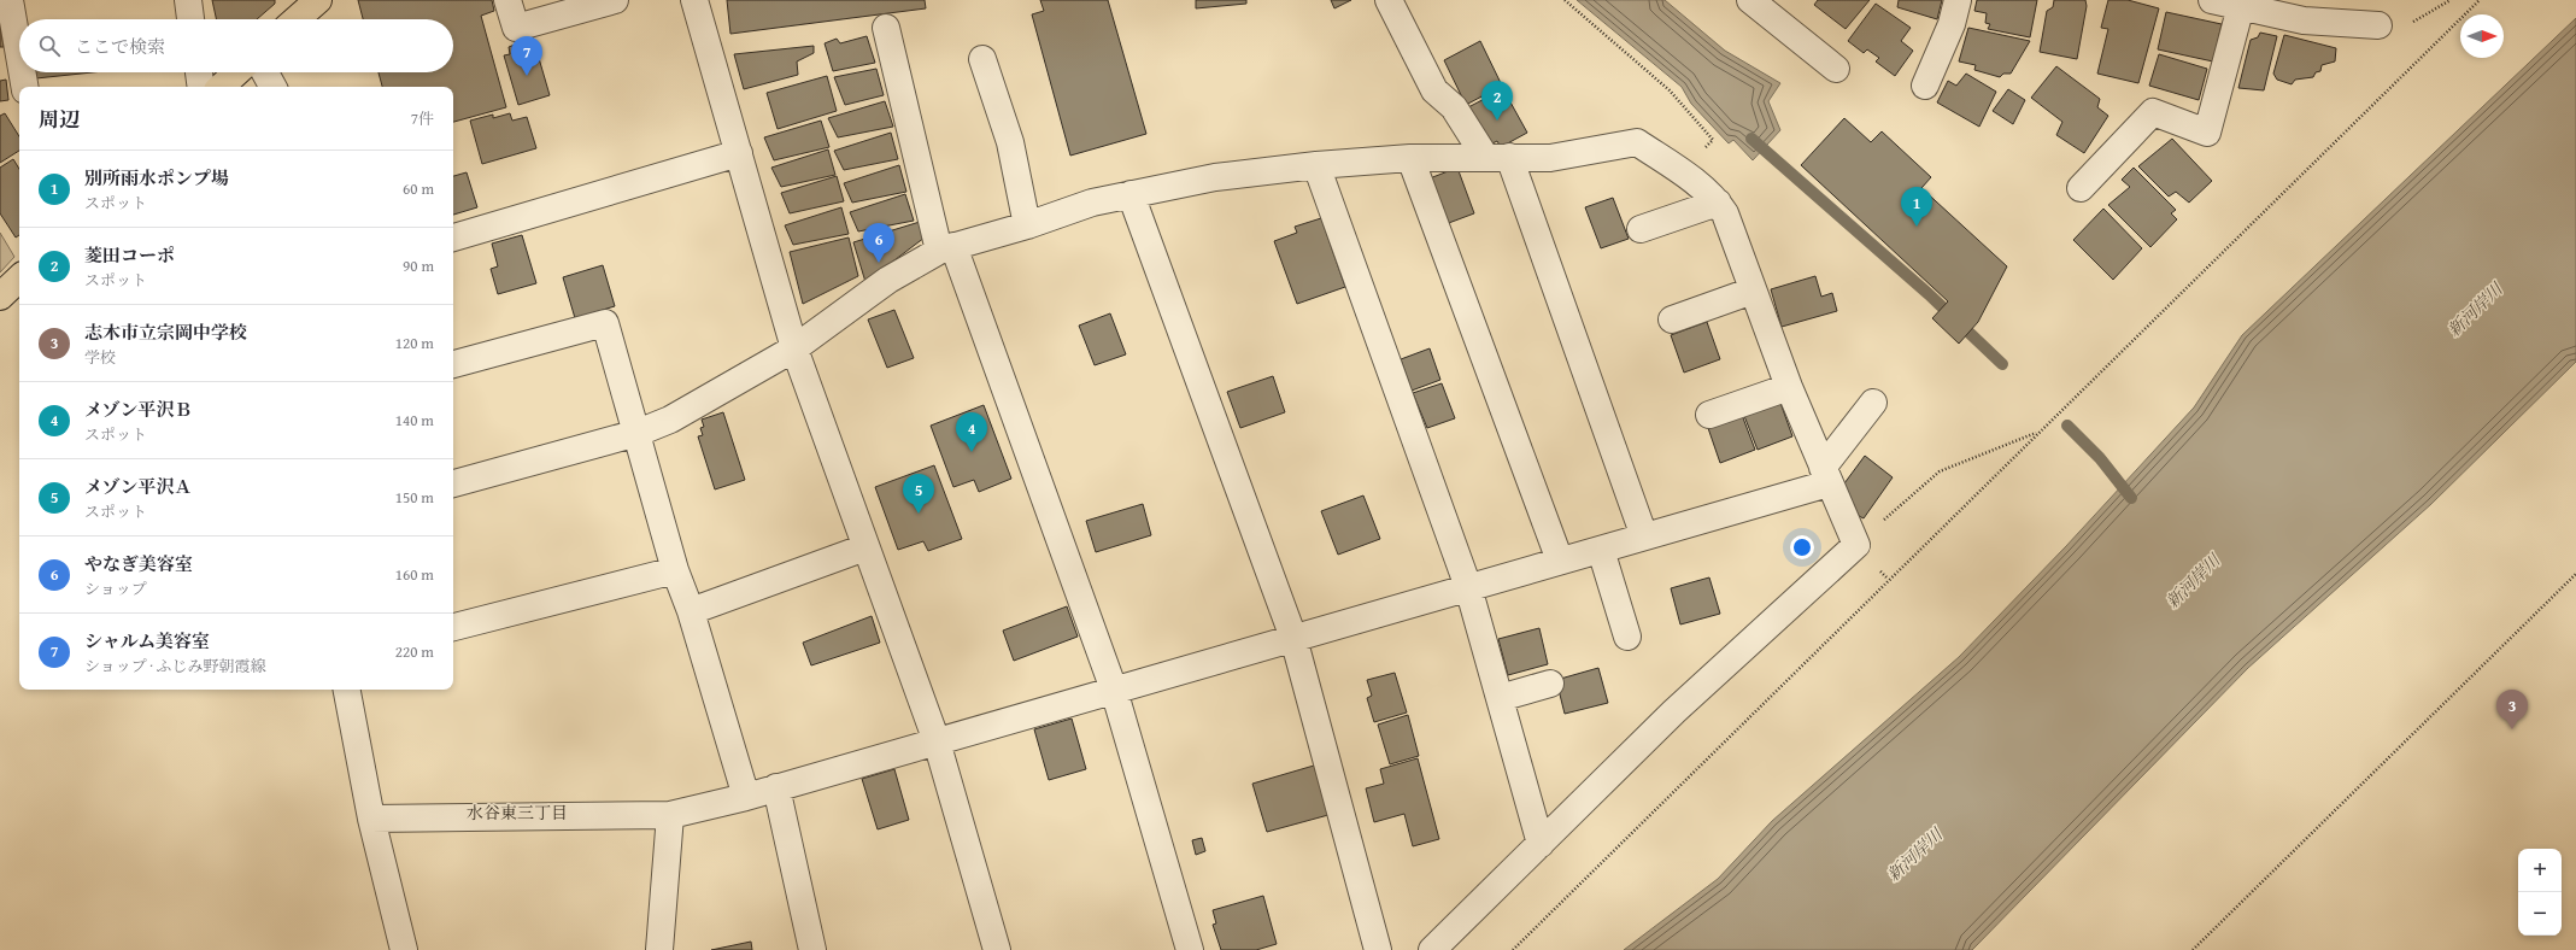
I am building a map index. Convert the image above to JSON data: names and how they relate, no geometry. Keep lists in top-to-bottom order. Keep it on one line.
{"districts":["水谷東三丁目"],"water":["新河岸川"],"north":"right","page":{"search":"ここで検索","pins":["7","2","1","6","4","5","3"],"heading":["周辺","7件"],"list":[{"mark":"1","name":"別所雨水ポンプ場","note":"スポット","value":"60 m"},{"mark":"2","name":"菱田コーポ","note":"スポット","value":"90 m"},{"mark":"3","name":"志木市立宗岡中学校","note":"学校","value":"120 m"},{"mark":"4","name":"メゾン平沢Ｂ","note":"スポット","value":"140 m"},{"mark":"5","name":"メゾン平沢Ａ","note":"スポット","value":"150 m"},{"mark":"6","name":"やなぎ美容室","note":"ショップ","value":"160 m"},{"mark":"7","name":"シャルム美容室","note":"ショップ · ふじみ野朝霞線","value":"220 m"}],"map_buttons":["+","−"]}}
